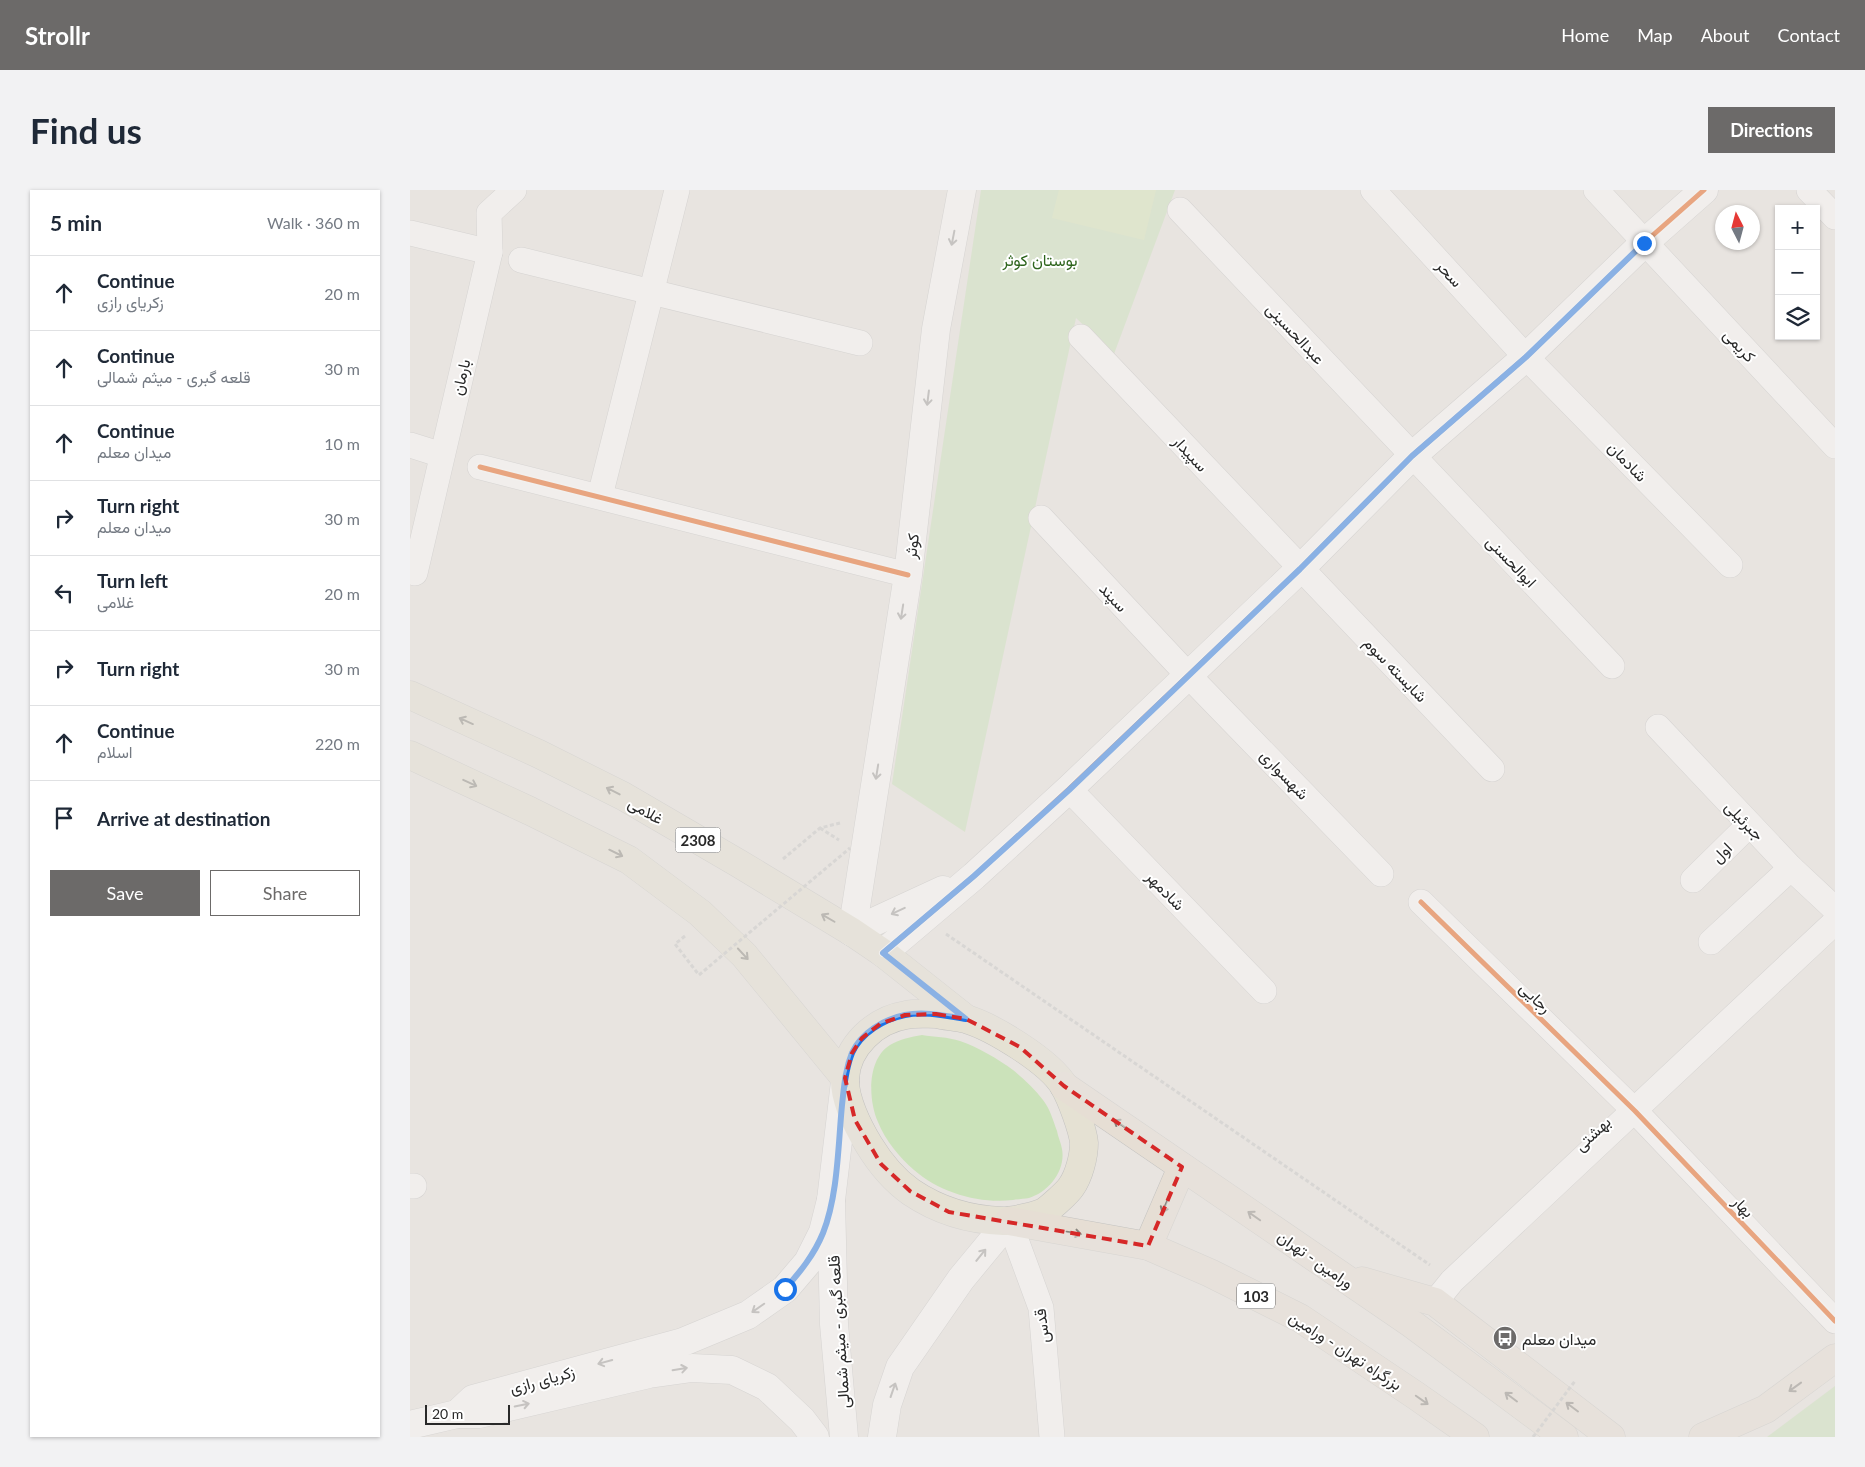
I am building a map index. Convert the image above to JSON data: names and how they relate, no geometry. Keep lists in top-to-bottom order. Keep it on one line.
{"streets":{"highway":["ورامین - تهران","103","بزرگراه تهران - ورامین"],"main road":["کوثر","غلامی","2308","قلعه گبری - میثم شمالی","زکریای رازی"],"street":["سحر","عبدالحسینی","کریمی","بارمان","سپیدار","شادمان","ابوالحسنی","سپند","شایسته سوم","شهسواری","جبرئیلی","اول","شادمهر","رجایی","بهشتی","بهار","قدس"]},"crossings":[["سحر","شادمان"],["عبدالحسینی","ابوالحسنی"],["سپیدار","شایسته سوم"],["کوثر","غلامی"],["سپند","شهسواری"],["جبرئیلی","اول"],["رجایی","بهشتی"],["رجایی","بهار"],["بهشتی","بهار"],["قدس","بزرگراه تهران - ورامین"],["قلعه گبری - میثم شمالی","زکریای رازی"]],"one_way":["کوثر"],"parks":["بوستان کوثر"],"places":{"bus stop":["میدان معلم"]},"scale_bar":"20 m","north":"top","page":{"header":"Strollr","nav":["Home","Map","About","Contact"],"buttons":["Directions",["Save","Share"]],"title":"Find us","heading":["5 min","Walk · 360 m"],"map_buttons":["+","−"],"list":[["Continue","زکریای رازی","20 m"],["Continue","قلعه گبری - میثم شمالی","30 m"],["Continue","میدان معلم","10 m"],["Turn right","میدان معلم","30 m"],["Turn left","غلامی","20 m"],["Turn right","30 m"],["Continue","اسلام","220 m"],"Arrive at destination"],"scale":"20 m"}}
